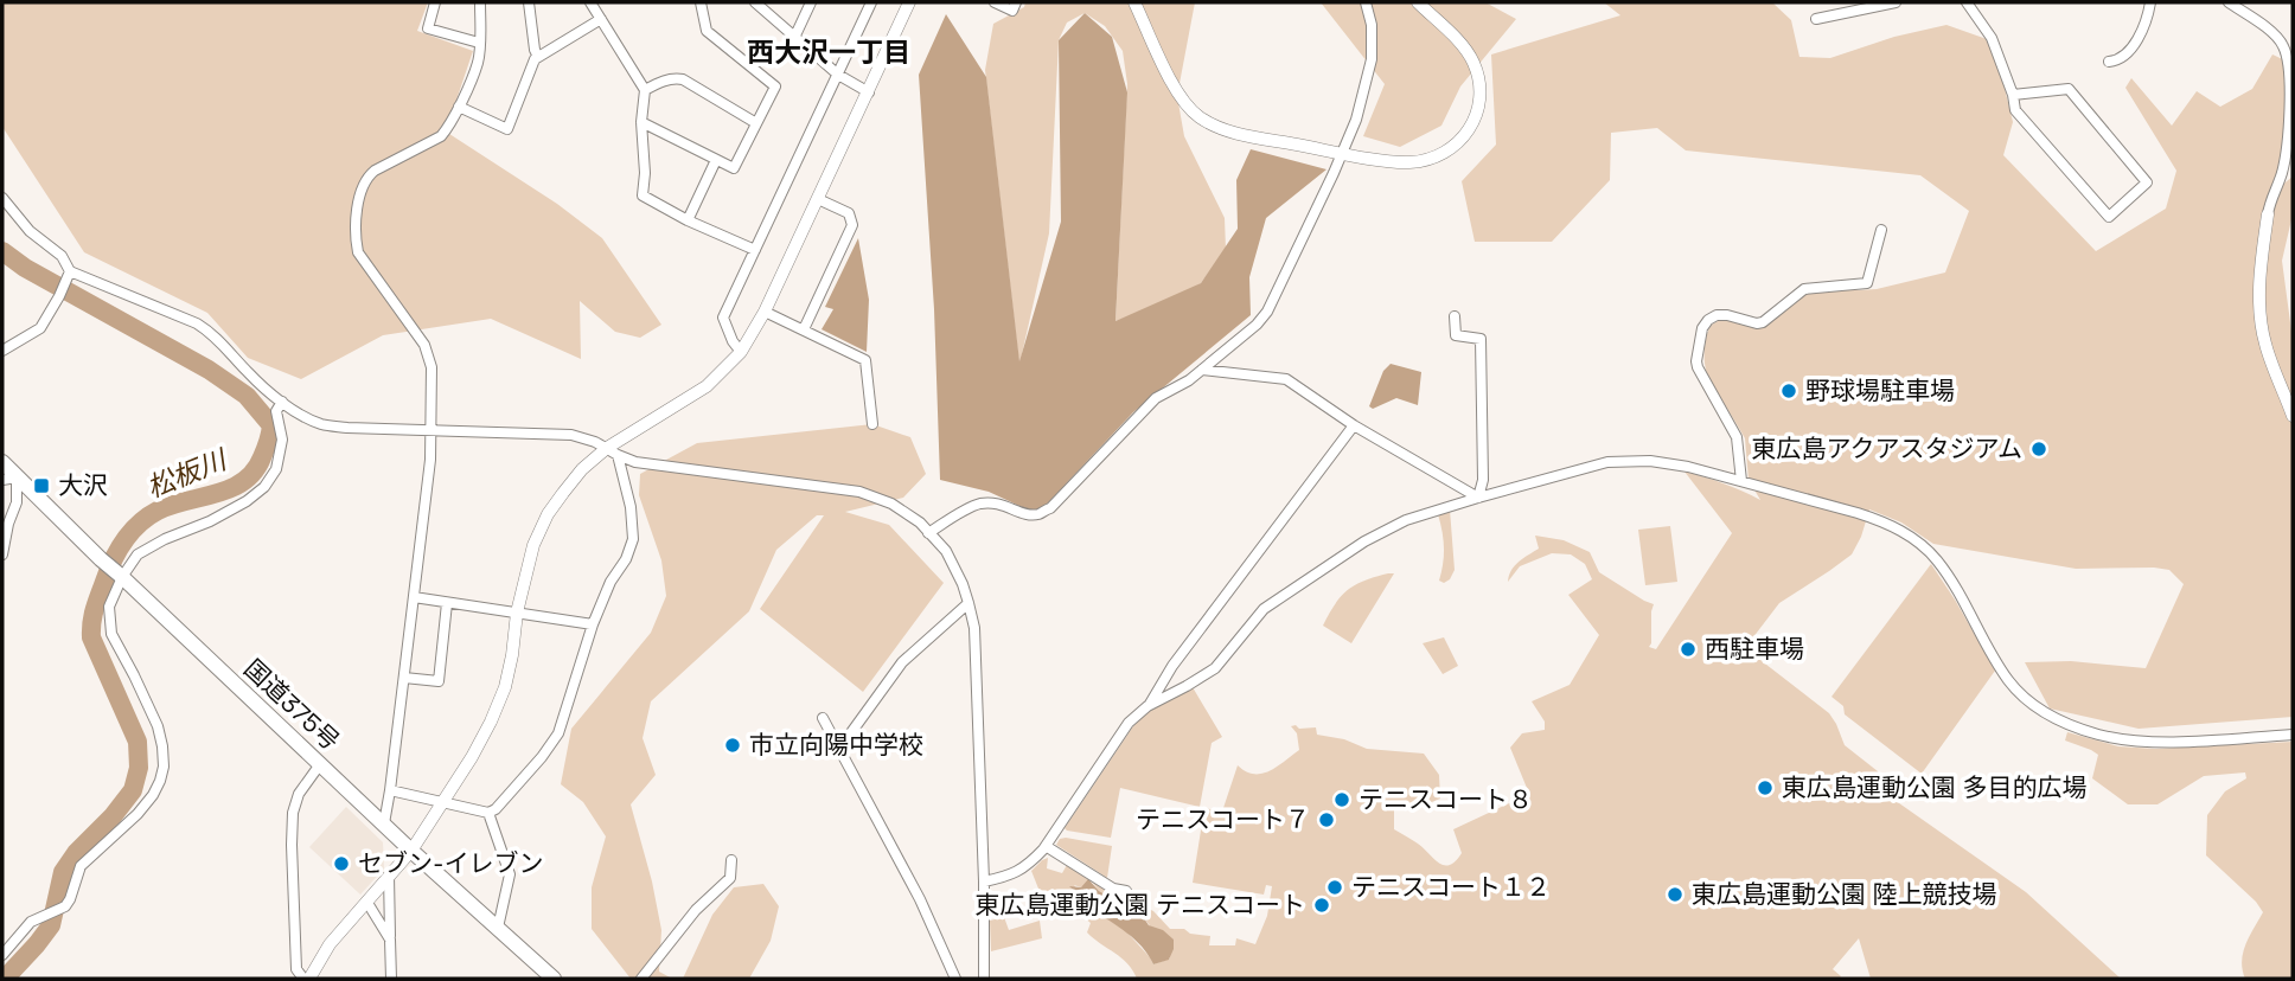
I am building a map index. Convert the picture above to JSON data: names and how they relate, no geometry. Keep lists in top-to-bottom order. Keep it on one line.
{"streets":{"highway":["国道375号"]},"districts":["西大沢一丁目"],"water":["松板川"],"places":{"other":["野球場駐車場","東広島アクアスタジアム","西駐車場","市立向陽中学校","東広島運動公園 多目的広場","テニスコート８","テニスコート７","セブン-イレブン","テニスコート１２","東広島運動公園 陸上競技場","東広島運動公園 テニスコート"],"transit":["大沢"]}}
